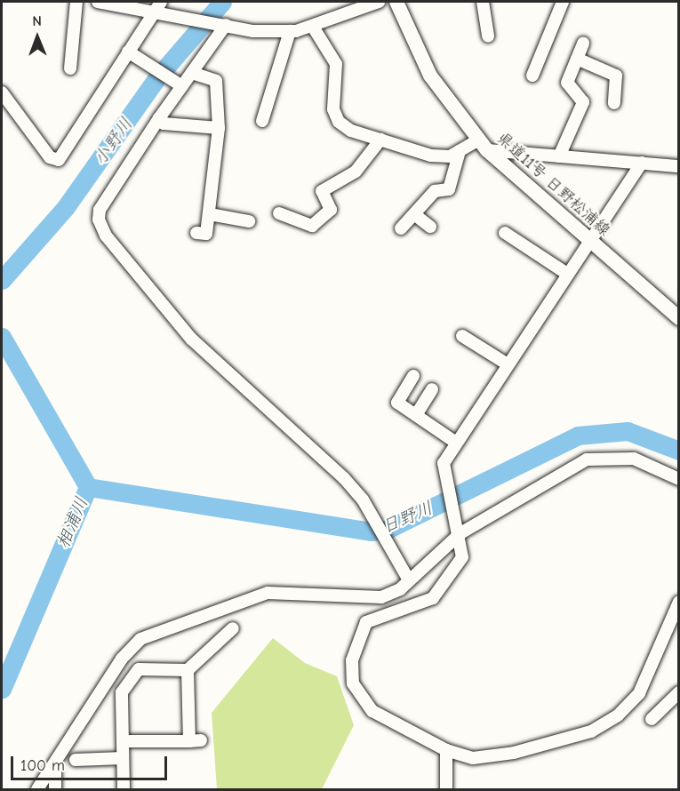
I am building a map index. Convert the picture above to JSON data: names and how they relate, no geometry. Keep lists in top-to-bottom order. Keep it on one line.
{"streets":{"main road":["県道11号 日野松浦線"]},"water":["小野川","日野川","相浦川"],"scale_bar":"100 m","north":"top"}
